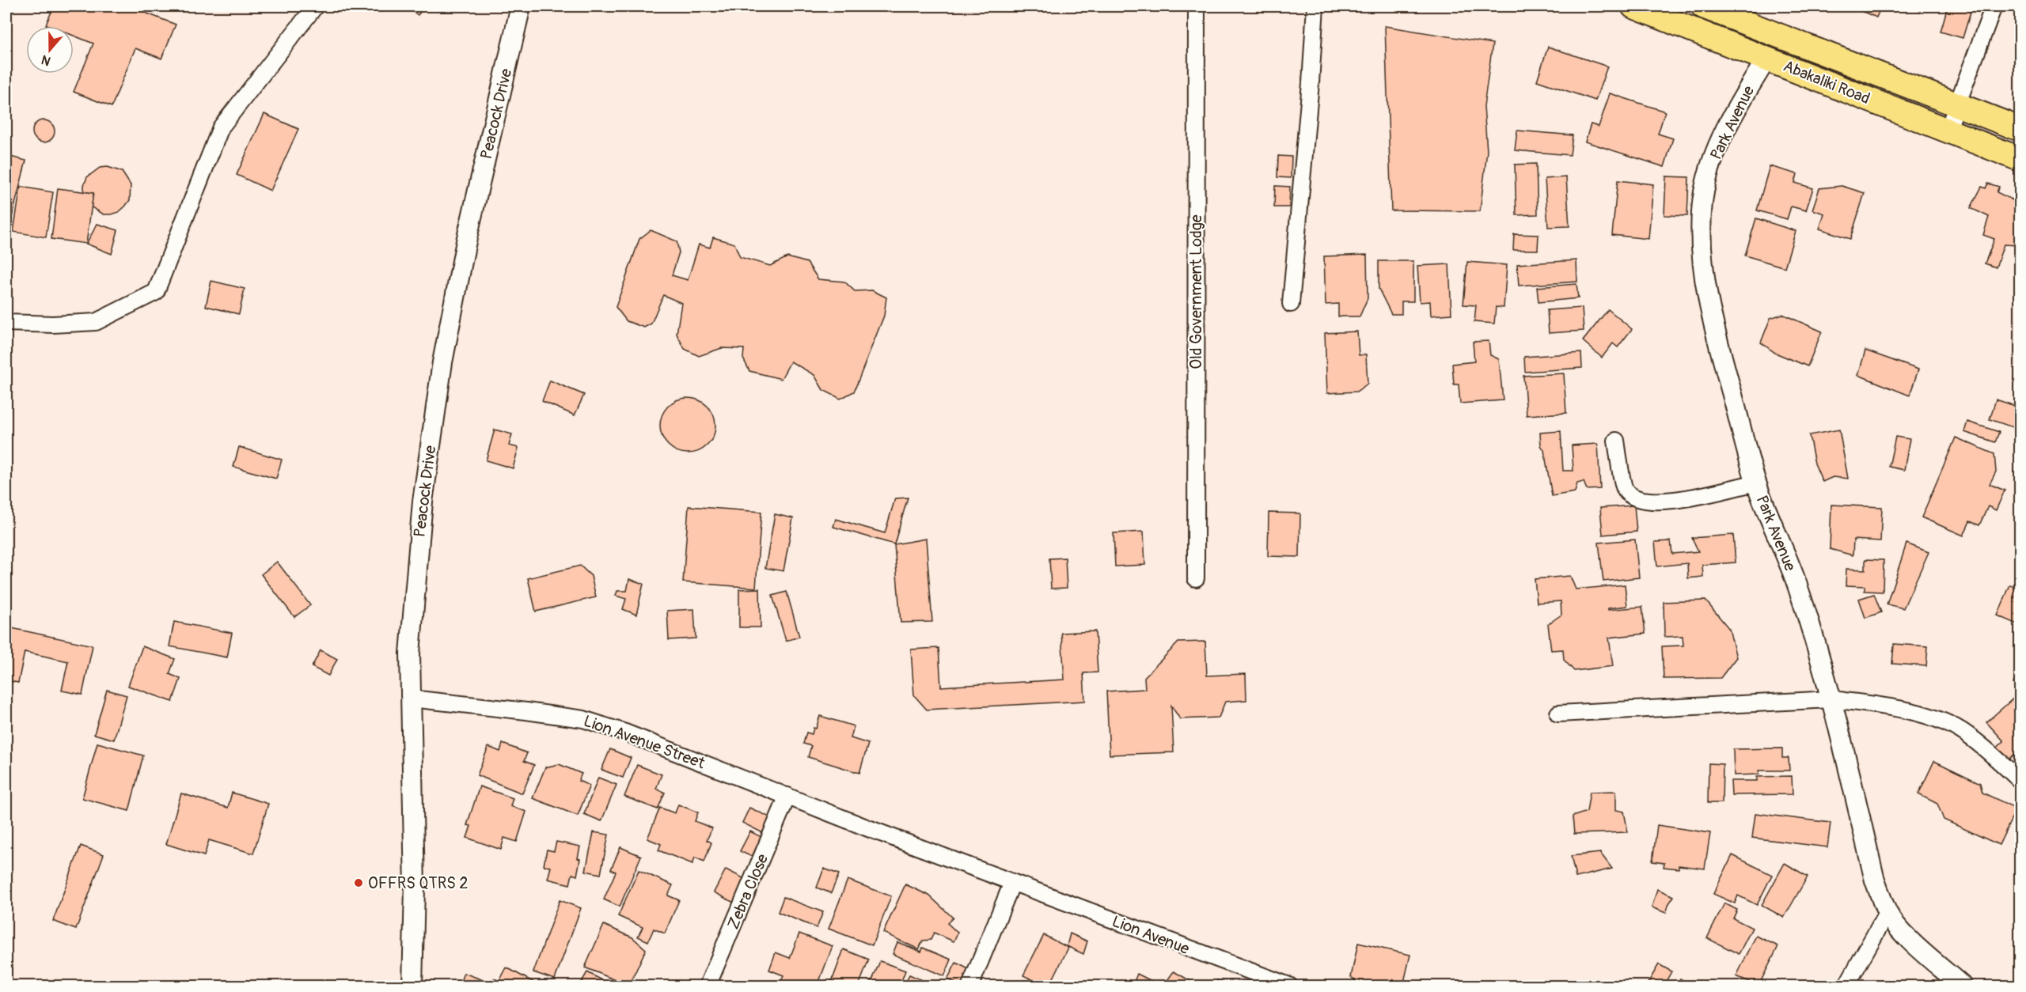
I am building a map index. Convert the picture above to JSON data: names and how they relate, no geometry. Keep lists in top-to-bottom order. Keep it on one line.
{"streets":{"main road":["Abakaliki Road"],"street":["Peacock Drive","Park Avenue","Old Government Lodge","Lion Avenue Street","Zebra Close","Lion Avenue"]},"crossings":[["Abakaliki Road","Park Avenue"],["Peacock Drive","Lion Avenue Street"],["Lion Avenue Street","Zebra Close"],["Lion Avenue Street","Lion Avenue"]],"places":["OFFRS QTRS 2"],"north":"bottom"}
